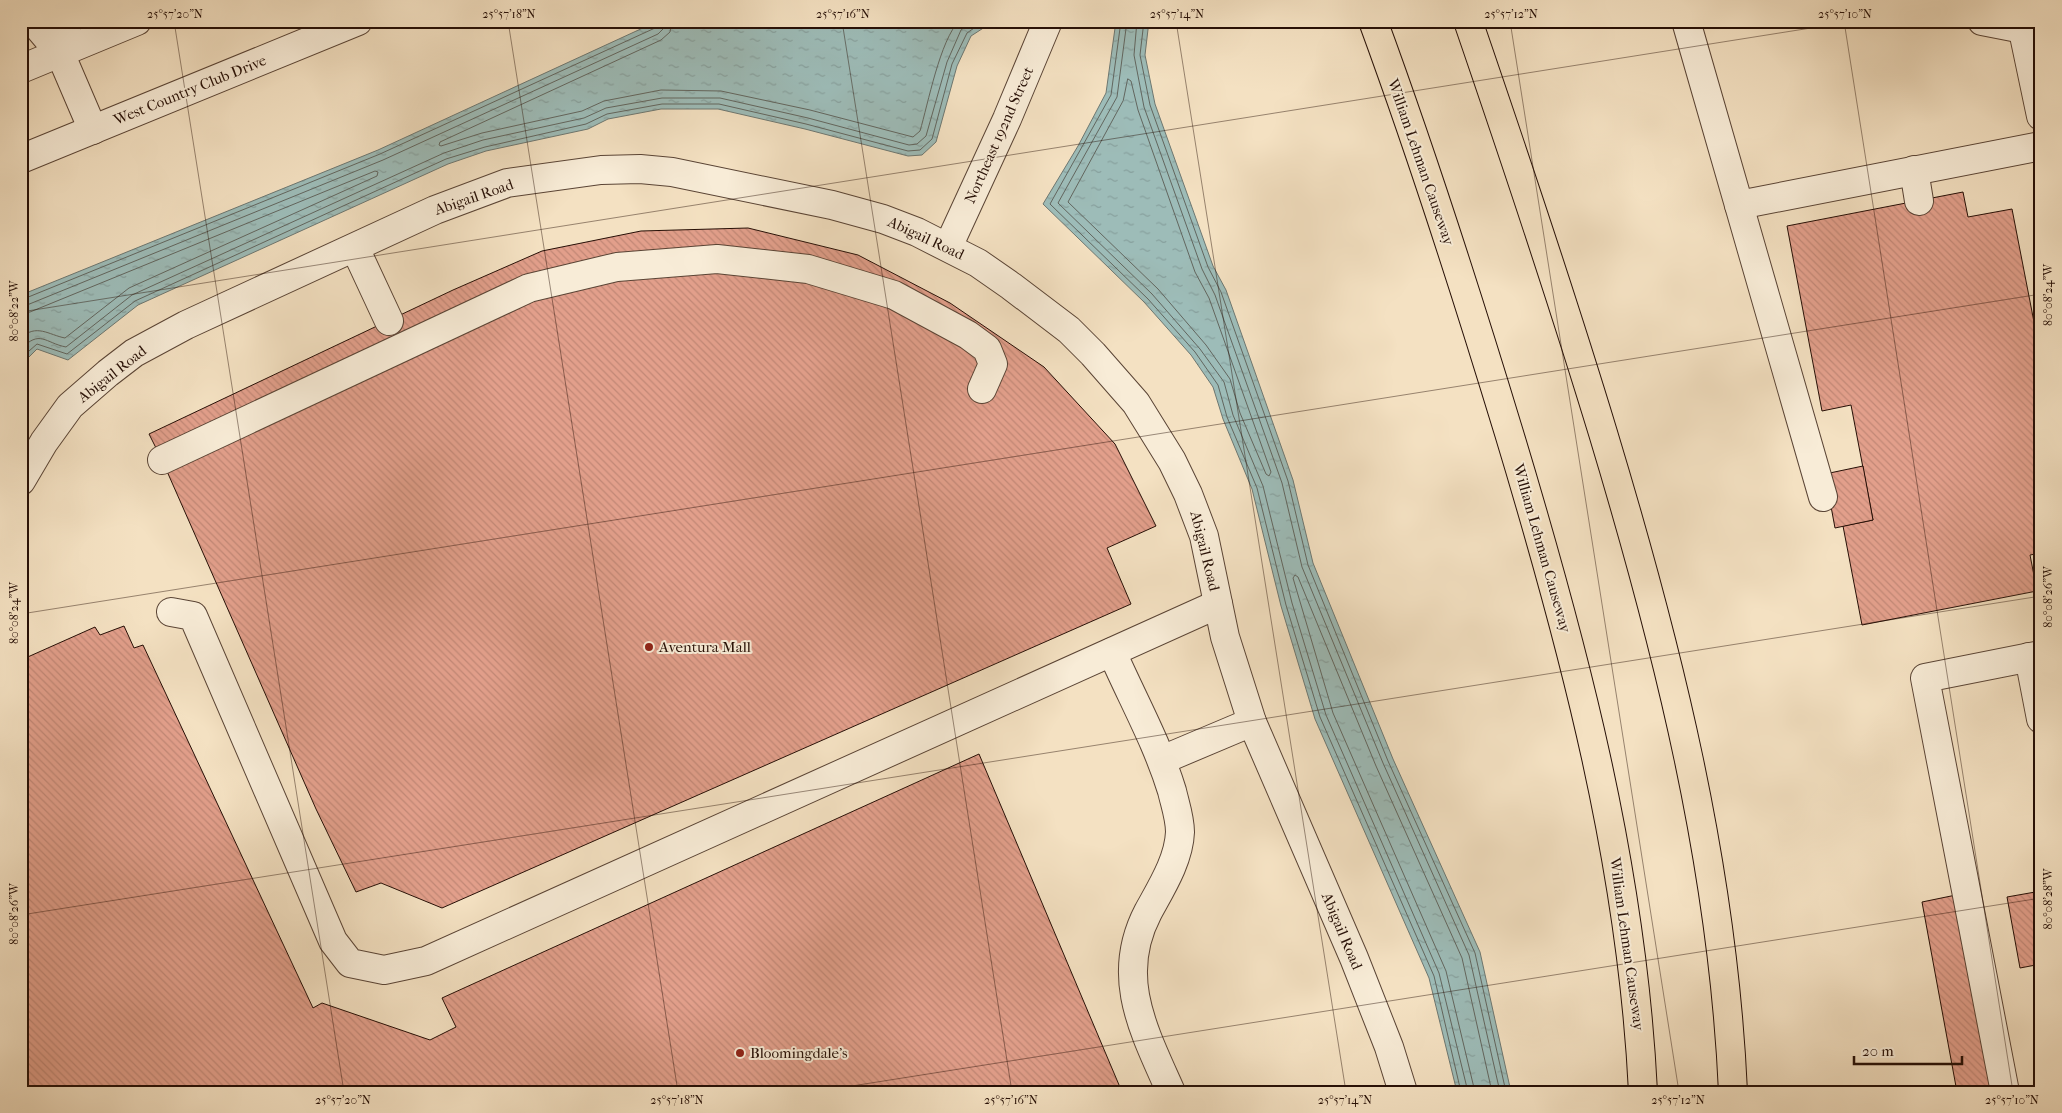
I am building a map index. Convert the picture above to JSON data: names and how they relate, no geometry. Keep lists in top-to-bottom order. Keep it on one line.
{"streets":{"highway":["William Lehman Causeway"],"street":["West Country Club Drive","Northeast 192nd Street","Abigail Road"]},"crossings":[["Northeast 192nd Street","Abigail Road"]],"places":["Aventura Mall","Bloomingdale's"],"scale_bar":"20 m","coordinates":["25°57'20\"N","25°57'18\"N","25°57'16\"N","25°57'14\"N","25°57'12\"N","25°57'10\"N","80°08'24\"W","80°08'22\"W","80°08'26\"W","80°08'28\"W"]}
